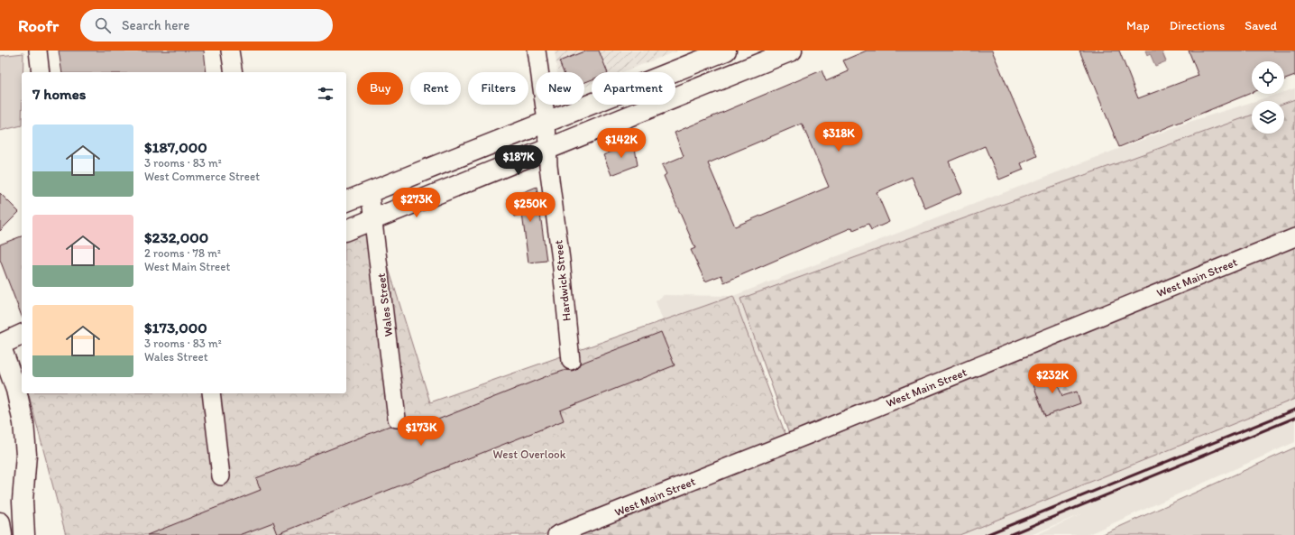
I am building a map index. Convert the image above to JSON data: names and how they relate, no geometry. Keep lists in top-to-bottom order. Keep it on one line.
{"streets":{"street":["West Main Street","Hardwick Street","Wales Street"]},"parks":["West Overlook"],"page":{"header":"Roofr","search":"Search here","nav":["Map","Directions","Saved"],"chip":["Buy","Rent","Filters","New","Apartment"],"heading":"7 homes","list":[{"name":"$187,000","note":"3 rooms · 83 m² · West Commerce Street"},{"name":"$232,000","note":"2 rooms · 78 m² · West Main Street"},{"name":"$173,000","note":"3 rooms · 83 m² · Wales Street"}],"price":["$318K","$142K","$187K","$273K","$250K","$232K","$173K"]}}
